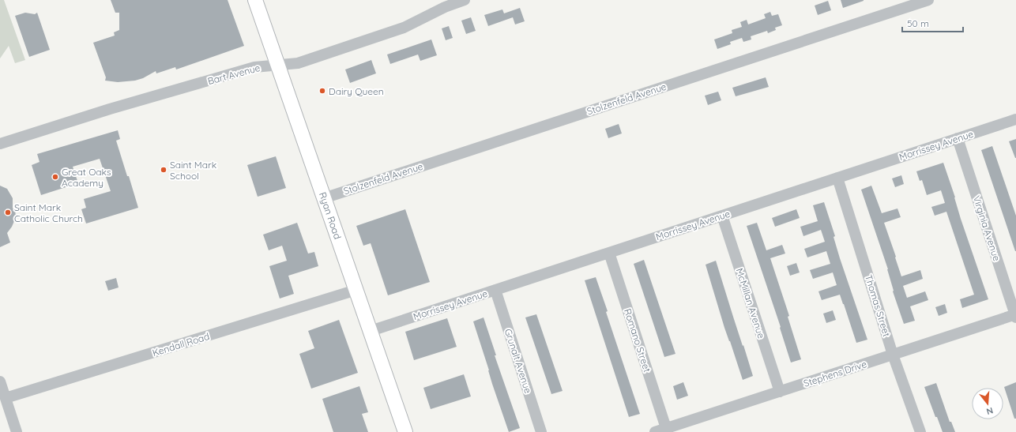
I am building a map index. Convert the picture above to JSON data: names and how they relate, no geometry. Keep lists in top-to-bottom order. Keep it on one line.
{"streets":{"main road":["Ryan Road"],"street":["Bart Avenue","Stolzenfeld Avenue","Morrissey Avenue","Virginia Avenue","McMillan Avenue","Thomas Street","Romano Street","Kendall Road","Grunalt Avenue","Stephens Drive"]},"crossings":[["Bart Avenue","Ryan Road"],["Stolzenfeld Avenue","Ryan Road"],["Morrissey Avenue","Ryan Road"],["Morrissey Avenue","Virginia Avenue"],["Morrissey Avenue","McMillan Avenue"],["Morrissey Avenue","Thomas Street"],["Morrissey Avenue","Romano Street"],["Morrissey Avenue","Grunalt Avenue"],["Ryan Road","Kendall Road"],["Virginia Avenue","Stephens Drive"],["McMillan Avenue","Stephens Drive"],["Thomas Street","Stephens Drive"],["Romano Street","Stephens Drive"]],"places":["Dairy Queen","Saint Mark School","Great Oaks Academy","Saint Mark Catholic Church"],"scale_bar":"50 m","north":"bottom"}
